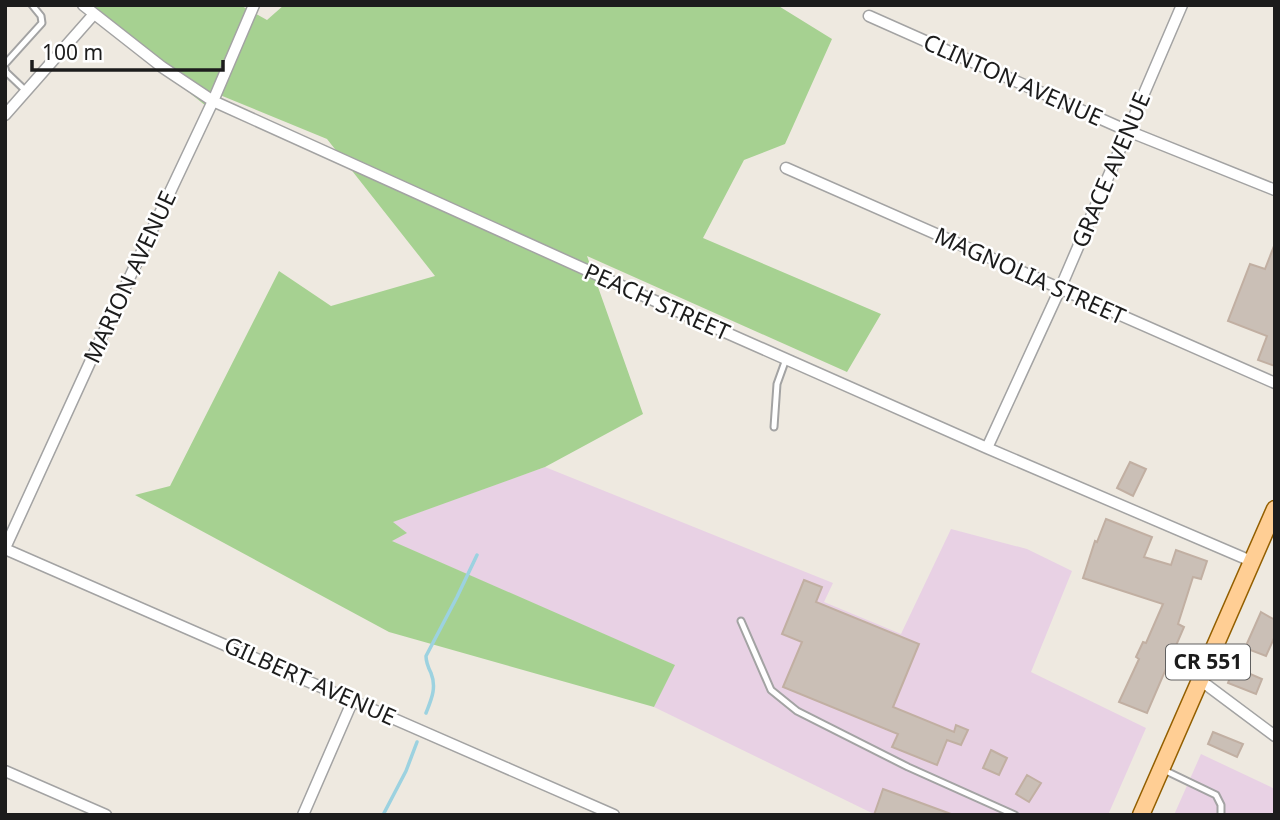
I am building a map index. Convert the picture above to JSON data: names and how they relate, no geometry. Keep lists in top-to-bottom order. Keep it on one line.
{"streets":{"main road":["CR 551"],"street":["CLINTON AVENUE","GRACE AVENUE","MAGNOLIA STREET","MARION AVENUE","PEACH STREET","GILBERT AVENUE"]},"crossings":[["CLINTON AVENUE","GRACE AVENUE"],["GRACE AVENUE","MAGNOLIA STREET"],["GRACE AVENUE","PEACH STREET"],["MARION AVENUE","PEACH STREET"],["MARION AVENUE","GILBERT AVENUE"],["PEACH STREET","CR 551"]],"scale_bar":"100 m"}
